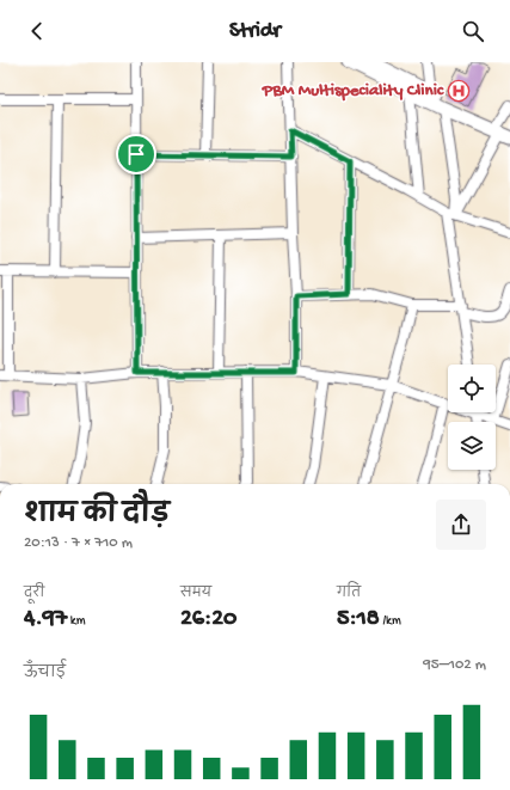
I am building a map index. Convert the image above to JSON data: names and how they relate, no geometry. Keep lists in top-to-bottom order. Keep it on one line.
{"places":{"hospital":["PBM Multispeciality Clinic"]},"page":{"header":"Stridr","heading":["शाम की दौड़","20:13 · 7 × 710 m"],"stats":[["दूरी","4.97 km"],["समय","26:20"],["गति","5:18 /km"]],"chart":["ऊँचाई","95–102 m"]}}
